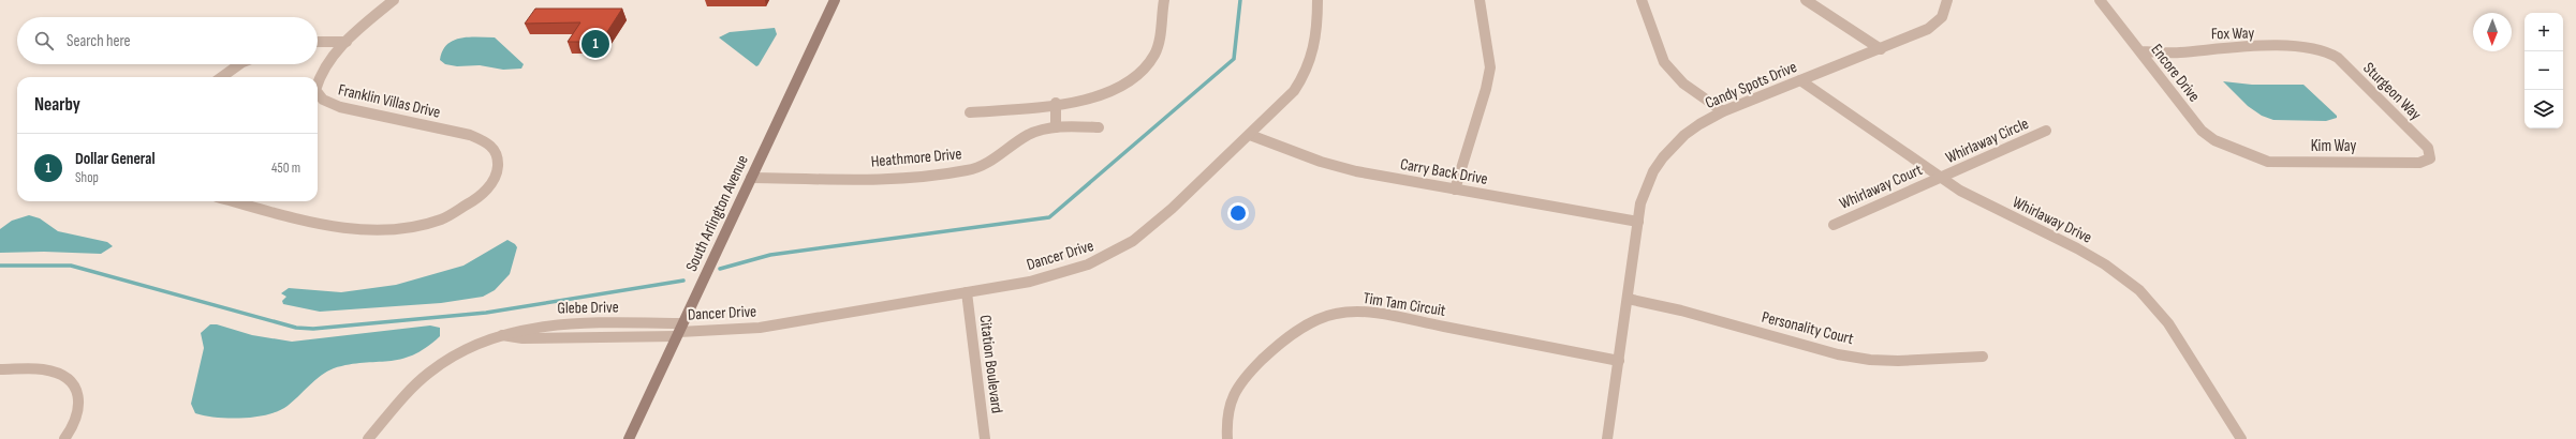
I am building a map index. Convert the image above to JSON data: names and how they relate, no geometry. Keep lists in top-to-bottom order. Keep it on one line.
{"streets":{"main road":["South Arlington Avenue"],"street":["Fox Way","Encore Drive","Candy Spots Drive","Sturgeon Way","Franklin Villas Drive","Whirlaway Circle","Kim Way","Heathmore Drive","Carry Back Drive","Whirlaway Court","Whirlaway Drive","Dancer Drive","Tim Tam Circuit","Glebe Drive","Personality Court","Citation Boulevard"]},"crossings":[["Fox Way","Encore Drive"],["Fox Way","Sturgeon Way"],["Encore Drive","Kim Way"],["Candy Spots Drive","Carry Back Drive"],["Candy Spots Drive","Whirlaway Drive"],["Candy Spots Drive","Tim Tam Circuit"],["Candy Spots Drive","Personality Court"],["Sturgeon Way","Kim Way"],["Whirlaway Circle","Whirlaway Court"],["Whirlaway Circle","Whirlaway Drive"],["Heathmore Drive","South Arlington Avenue"],["Carry Back Drive","Dancer Drive"],["Whirlaway Court","Whirlaway Drive"],["South Arlington Avenue","Dancer Drive"],["South Arlington Avenue","Glebe Drive"],["Dancer Drive","Glebe Drive"],["Dancer Drive","Citation Boulevard"]],"north":"bottom","page":{"map_buttons":["+","−"],"search":"Search here","pins":"1","heading":"Nearby","list":[{"mark":"1","name":"Dollar General","note":"Shop","value":"450 m"}]}}
